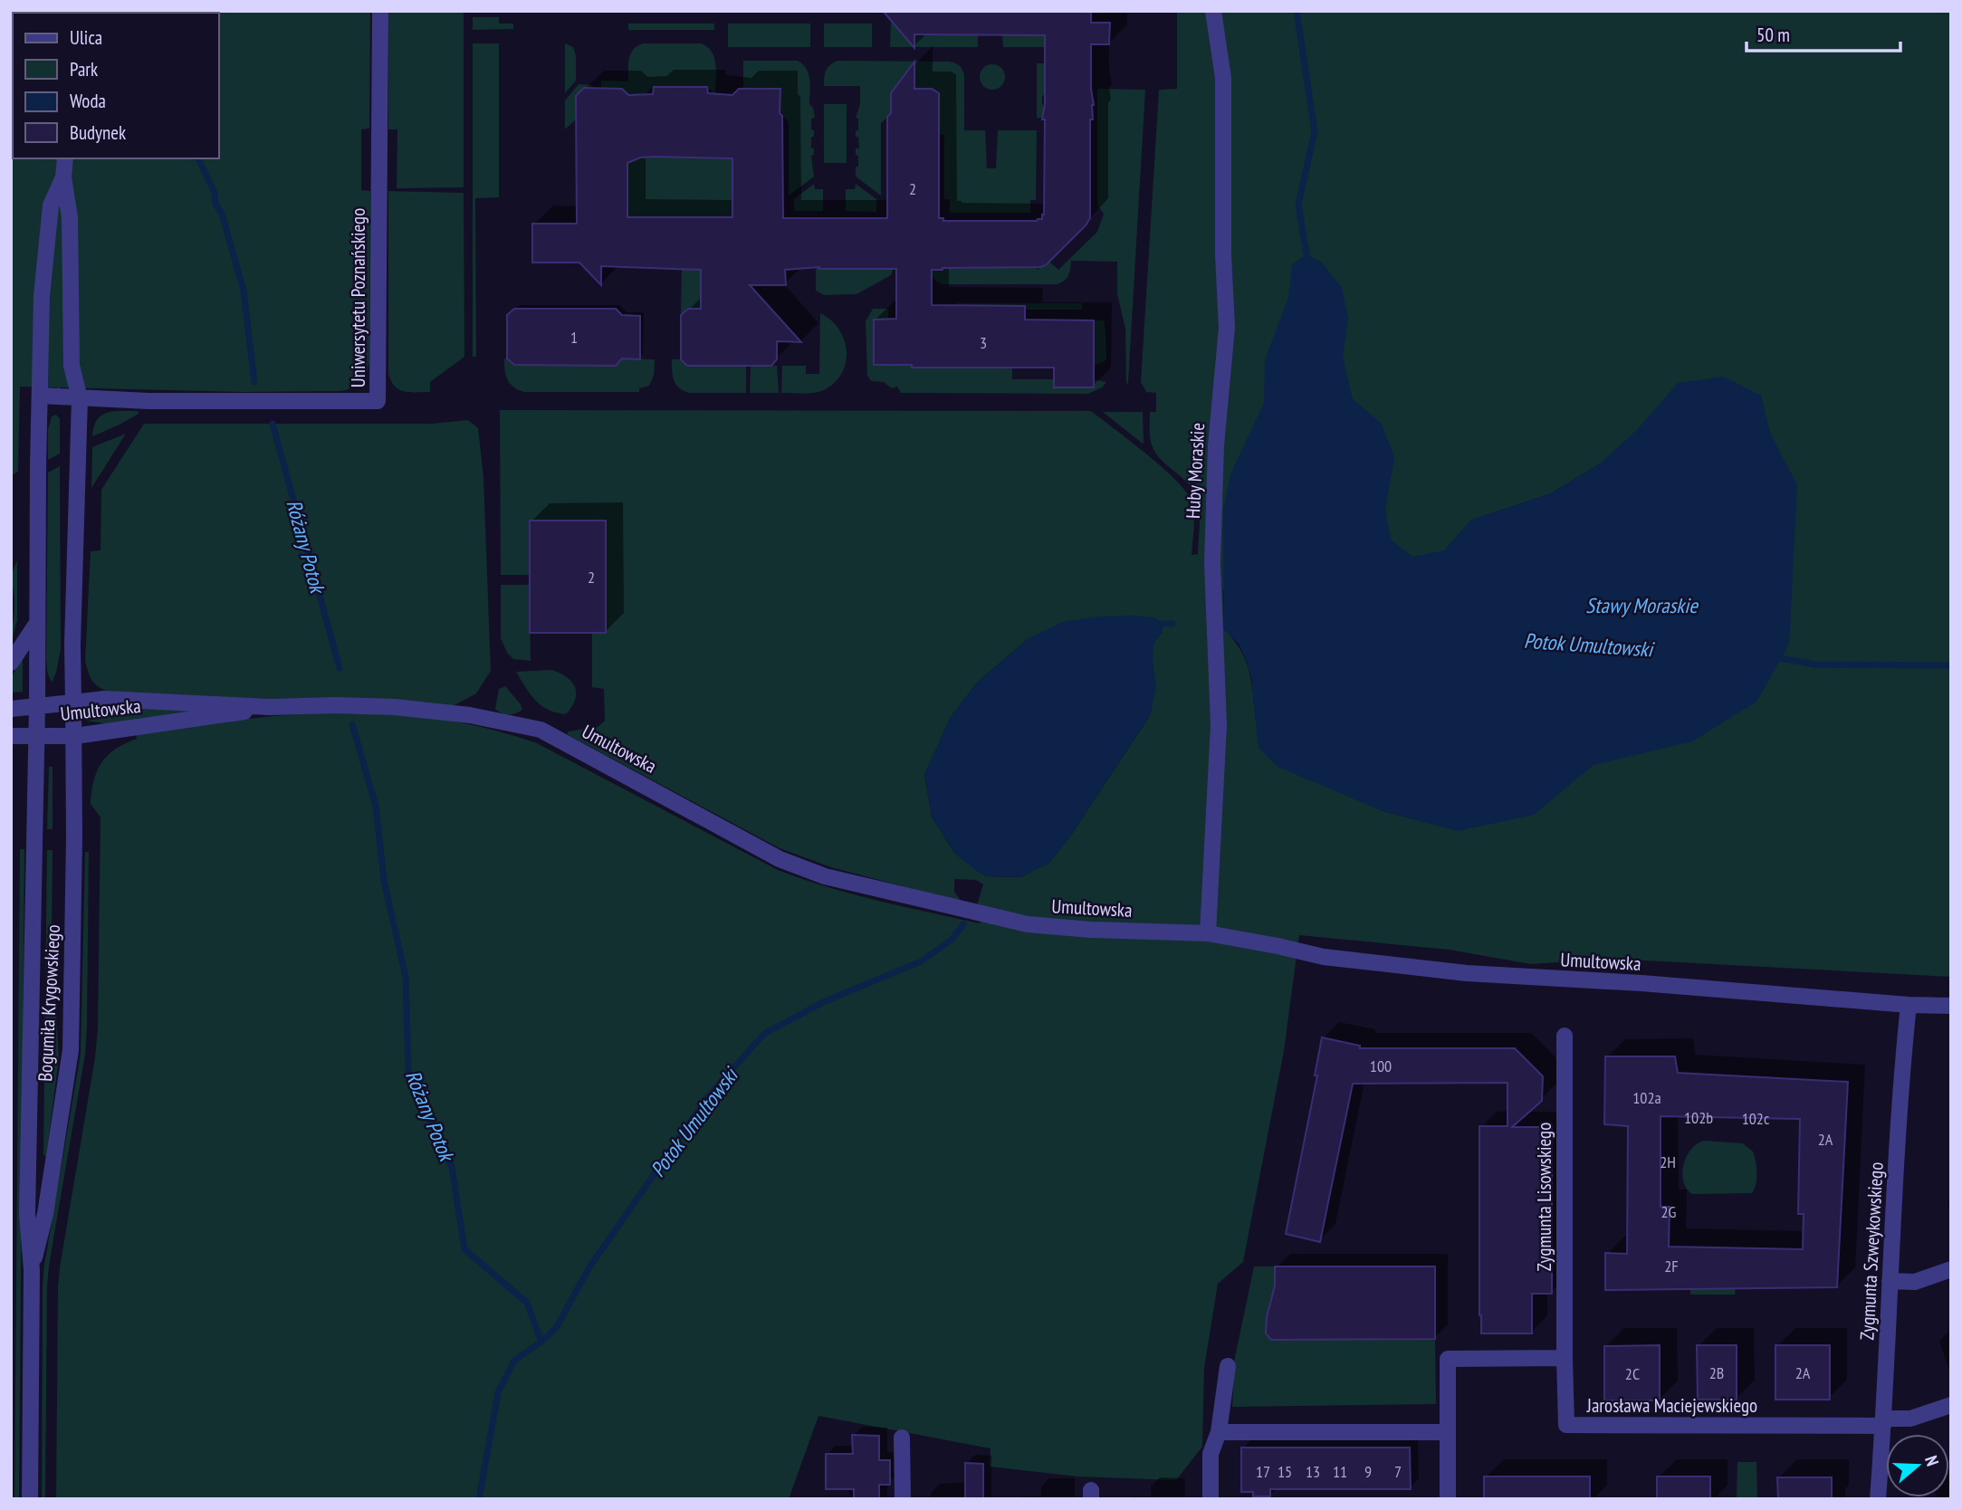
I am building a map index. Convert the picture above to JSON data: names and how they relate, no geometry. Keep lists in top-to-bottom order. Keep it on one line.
{"streets":{"street":["Uniwersytetu Poznańskiego","Huby Moraskie","Umultowska","Bogumiła Krygowskiego","Zygmunta Lisowskiego","Zygmunta Szweykowskiego","Jarosława Maciejewskiego"]},"crossings":[["Huby Moraskie","Umultowska"],["Umultowska","Bogumiła Krygowskiego"],["Umultowska","Zygmunta Szweykowskiego"],["Zygmunta Lisowskiego","Jarosława Maciejewskiego"],["Zygmunta Szweykowskiego","Jarosława Maciejewskiego"]],"water":["Różany Potok","Stawy Moraskie","Potok Umultowski"],"house_numbers":["2","1","3","2","100","102a","102b","102c","2A","2H","2G","2F","2B","2A","2C","17","15","13","11","9","7"],"legend":["Ulica","Park","Woda","Budynek"],"scale_bar":"50 m","north":"right"}
